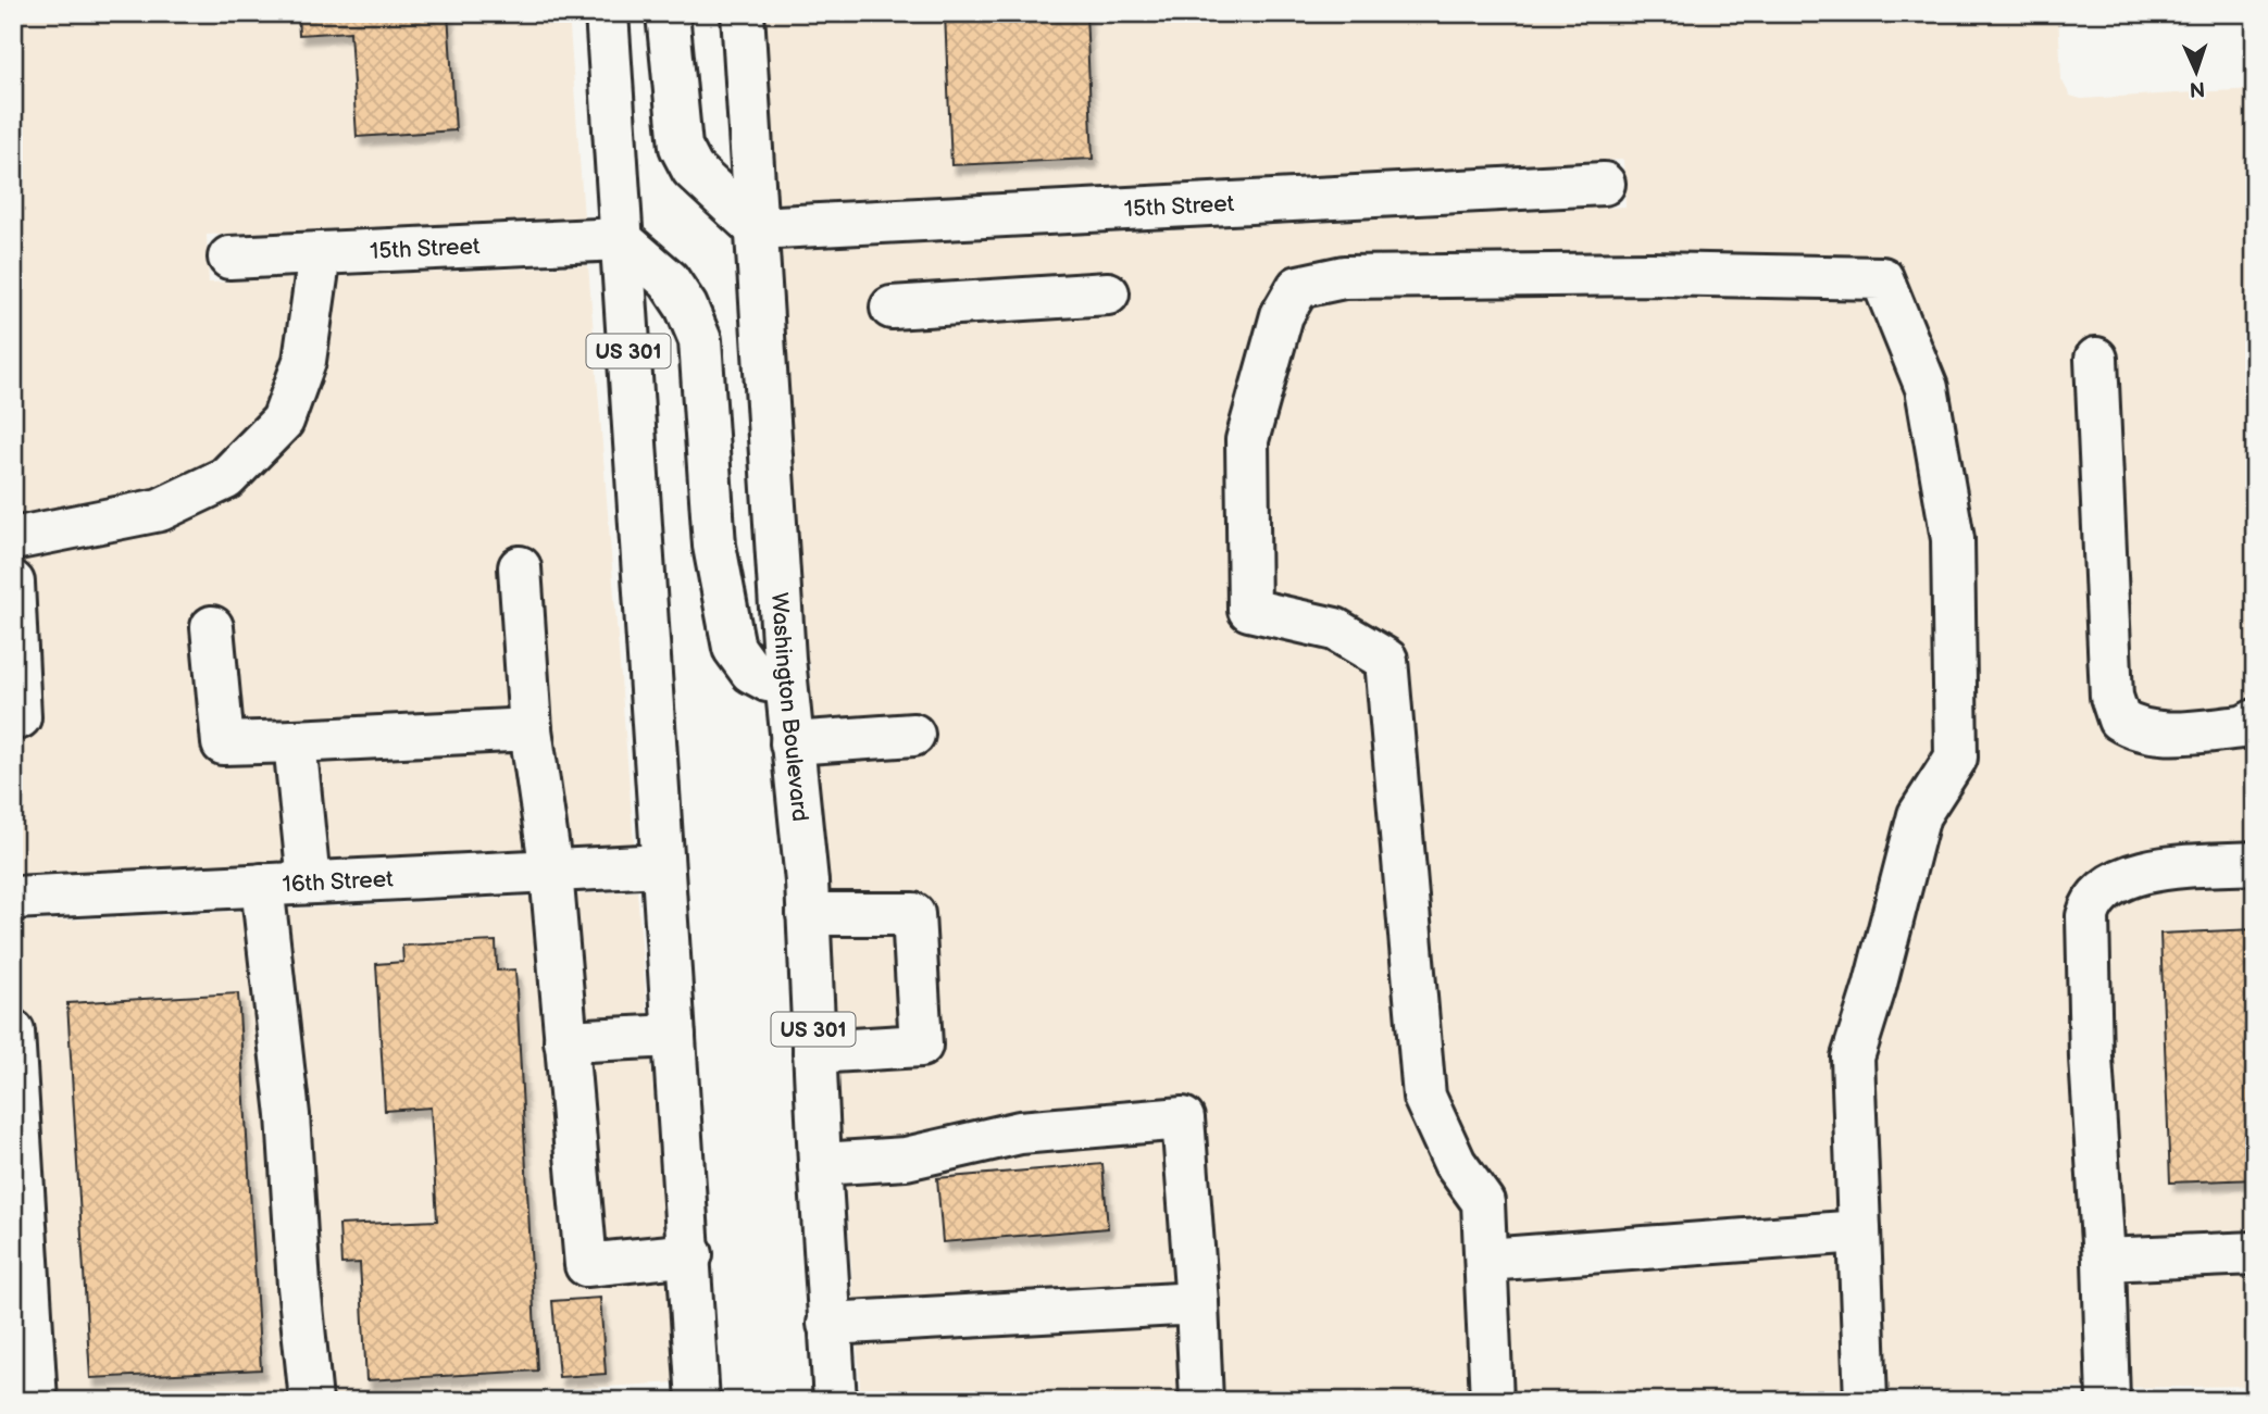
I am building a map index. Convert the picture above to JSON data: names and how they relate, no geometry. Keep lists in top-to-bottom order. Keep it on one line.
{"streets":{"main road":["15th Street","US 301","Washington Boulevard","16th Street"]},"crossings":[["15th Street","US 301"],["15th Street","Washington Boulevard"],["US 301","16th Street"]],"north":"bottom"}
